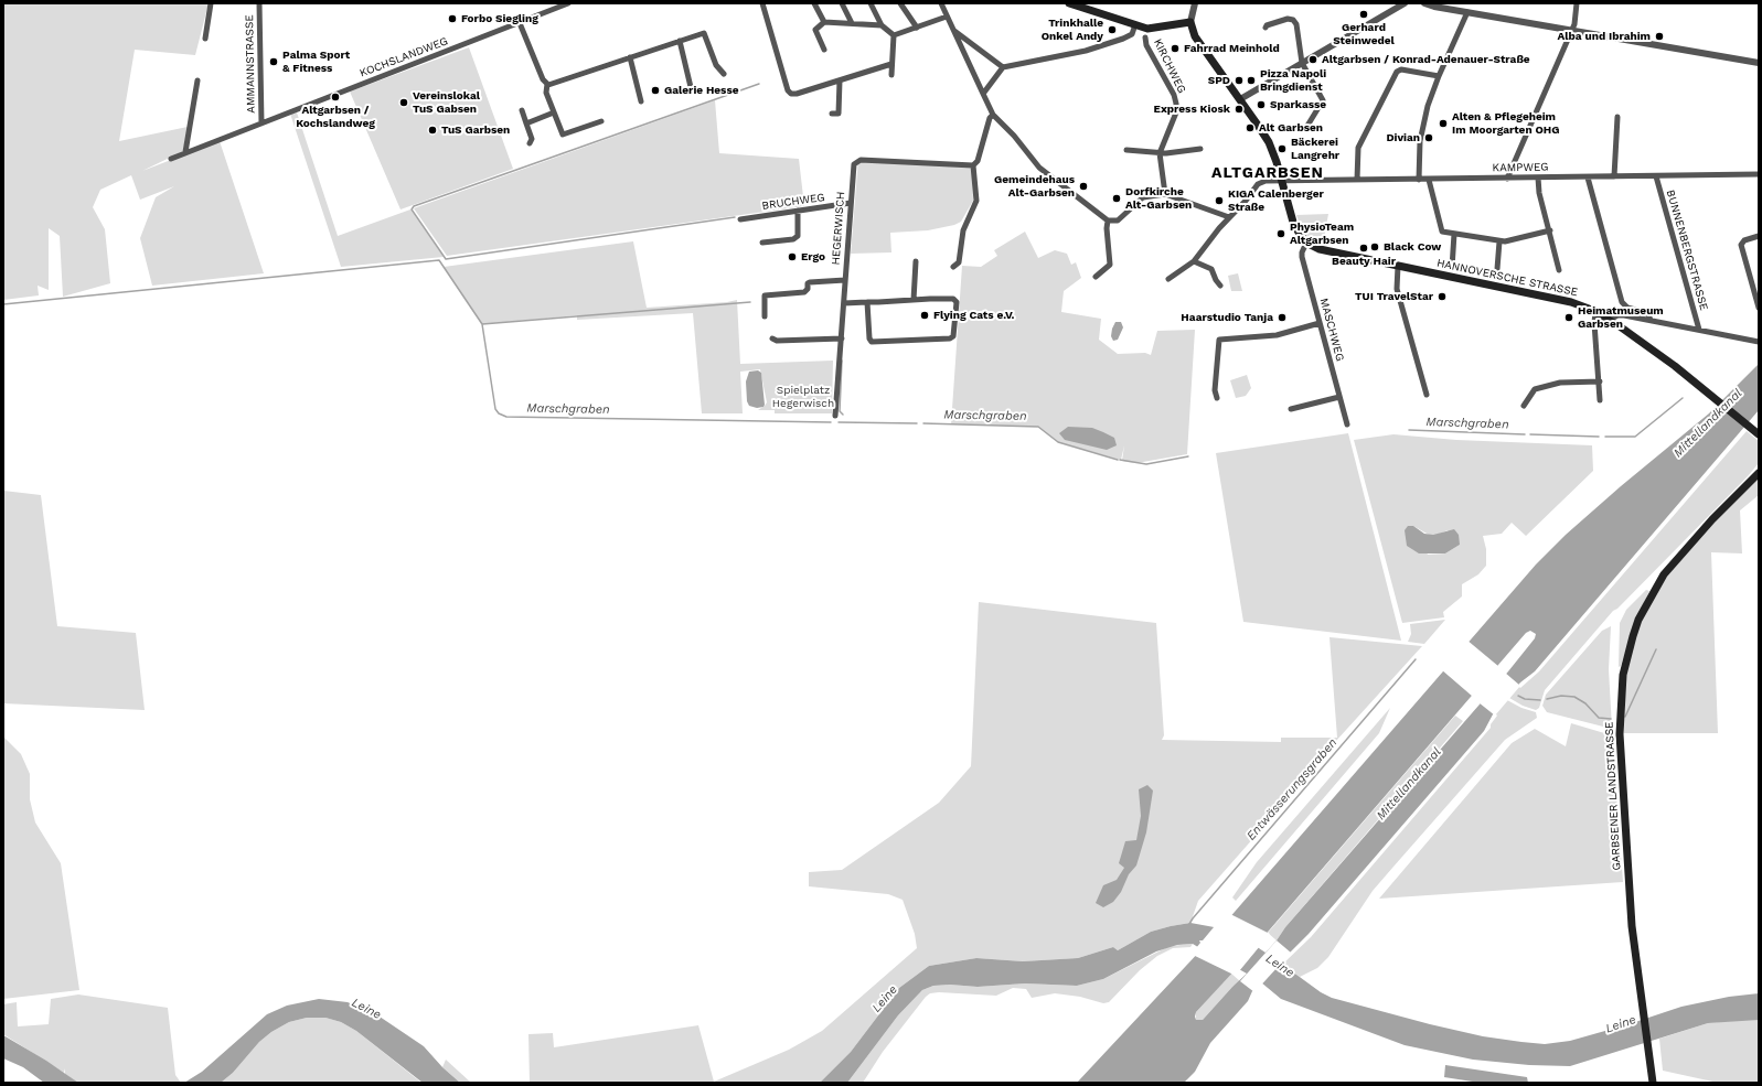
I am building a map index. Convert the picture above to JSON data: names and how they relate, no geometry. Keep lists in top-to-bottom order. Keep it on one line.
{"streets":{"main road":["HANNOVERSCHE STRASSE","GARBSENER LANDSTRASSE"],"street":["KOCHSLANDWEG","AMMANNSTRASSE","KIRCHWEG","KAMPWEG","BRUCHWEG","HEGERWISCH","BUNNENBERGSTRASSE","MASCHWEG"]},"crossings":[["KOCHSLANDWEG","AMMANNSTRASSE"],["KAMPWEG","BUNNENBERGSTRASSE"],["BRUCHWEG","HEGERWISCH"],["HANNOVERSCHE STRASSE","MASCHWEG"]],"districts":["ALTGARBSEN"],"water":["Marschgraben","Mittellandkanal","Entwässerungsgraben","Leine"],"parks":["Spielplatz Hegerwisch"],"places":["Gerhard Steinwedel","Forbo Siegling","Trinkhalle Onkel Andy","Alba und Ibrahim","Fahrrad Meinhold","Altgarbsen / Konrad-Adenauer-Straße","Palma Sport & Fitness","SPD","Pizza Napoli Bringdienst","Galerie Hesse","Altgarbsen / Kochslandweg","Vereinslokal TuS Gabsen","Sparkasse","Express Kiosk","Alten & Pflegeheim Im Moorgarten OHG","Alt Garbsen","TuS Garbsen","Divian","Bäckerei Langrehr","Gemeindehaus Alt-Garbsen","Dorfkirche Alt-Garbsen","KIGA Calenberger Straße","PhysioTeam Altgarbsen","Black Cow","Beauty Hair","Ergo","TUI TravelStar","Flying Cats e.V.","Haarstudio Tanja","Heimatmuseum Garbsen"]}
